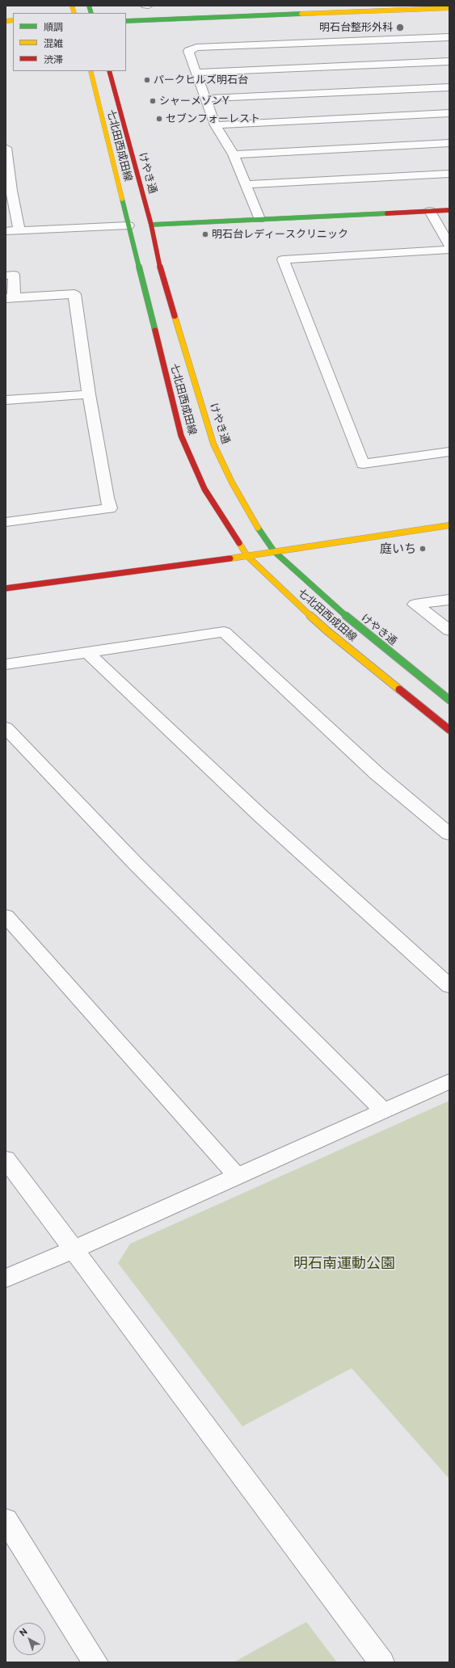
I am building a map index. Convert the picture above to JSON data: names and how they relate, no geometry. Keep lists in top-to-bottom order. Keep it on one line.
{"streets":{"street":["七北田西成田線","けやき通"]},"parks":["明石南運動公園"],"places":["明石台整形外科","パークヒルズ明石台","シャーメゾンY","セブンフォーレスト","明石台レディースクリニック","庭いち"],"legend":["順調","混雑","渋滞"],"north":"top left"}
